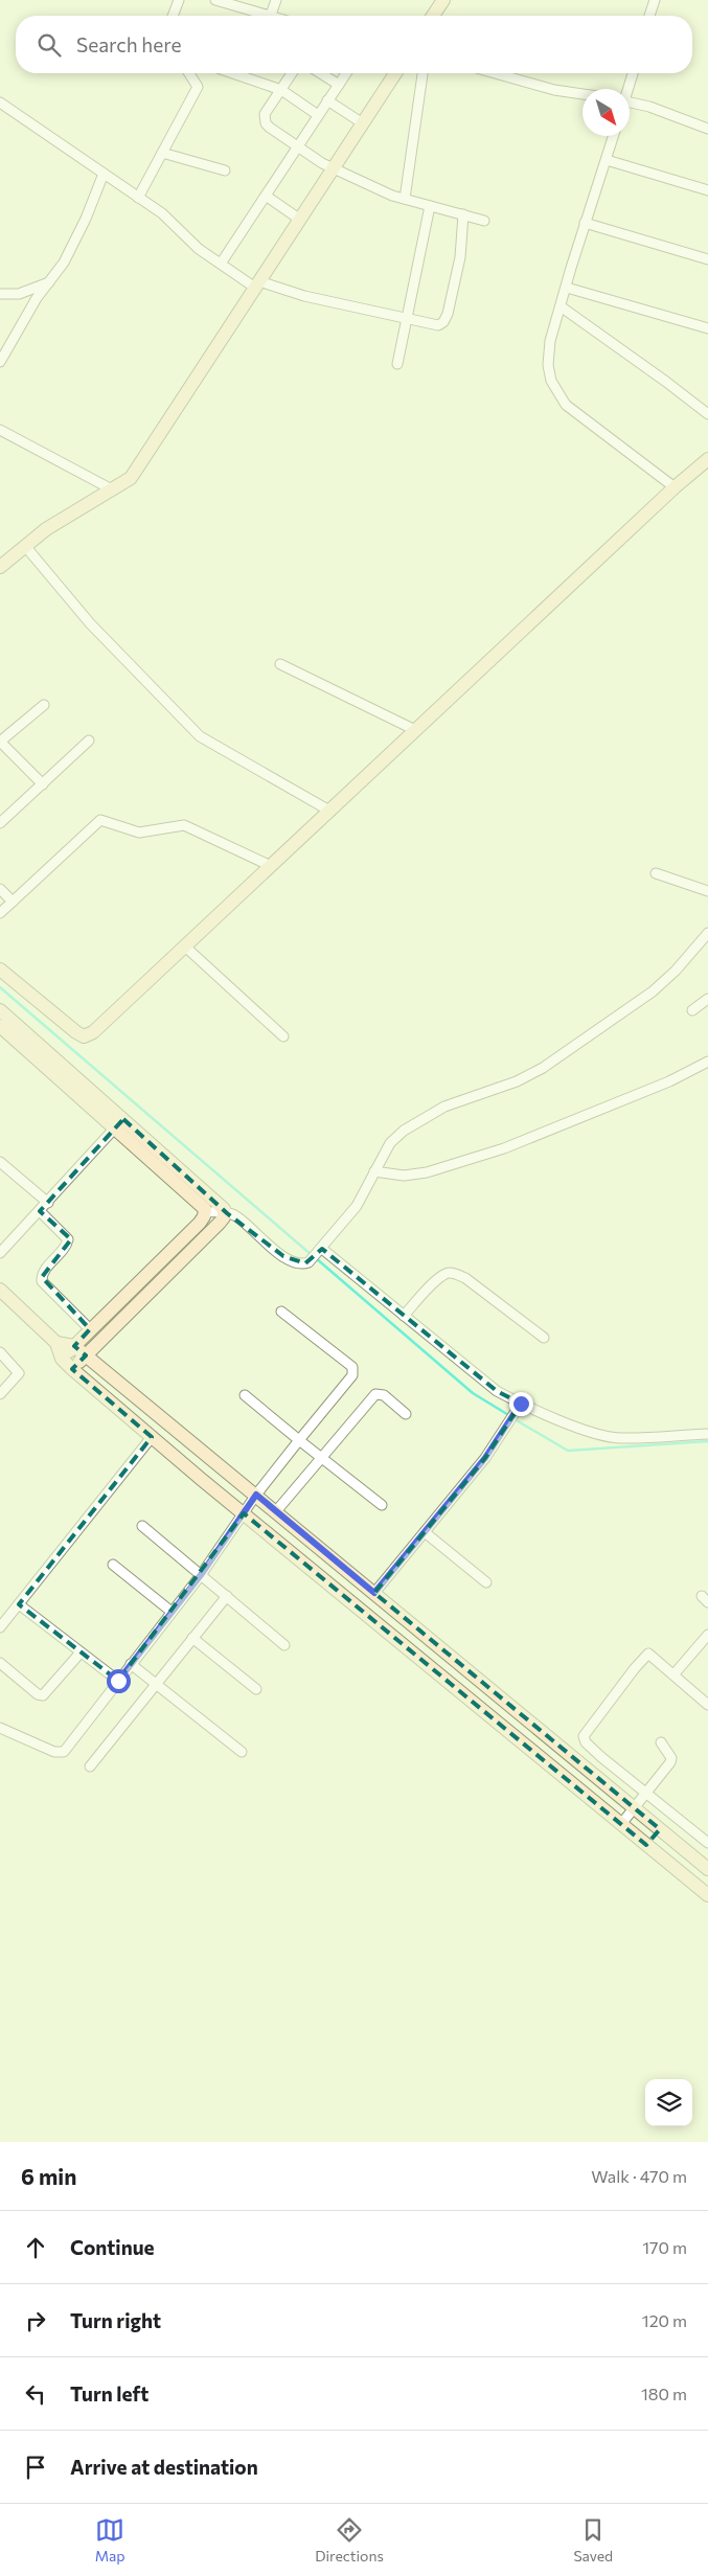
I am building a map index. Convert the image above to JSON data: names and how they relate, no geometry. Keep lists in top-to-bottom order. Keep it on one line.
{"north":"bottom right","page":{"search":"Search here","heading":["6 min","Walk · 470 m"],"list":[["Continue","170 m"],["Turn right","120 m"],["Turn left","180 m"],"Arrive at destination"],"nav":["Map","Directions","Saved"]}}
